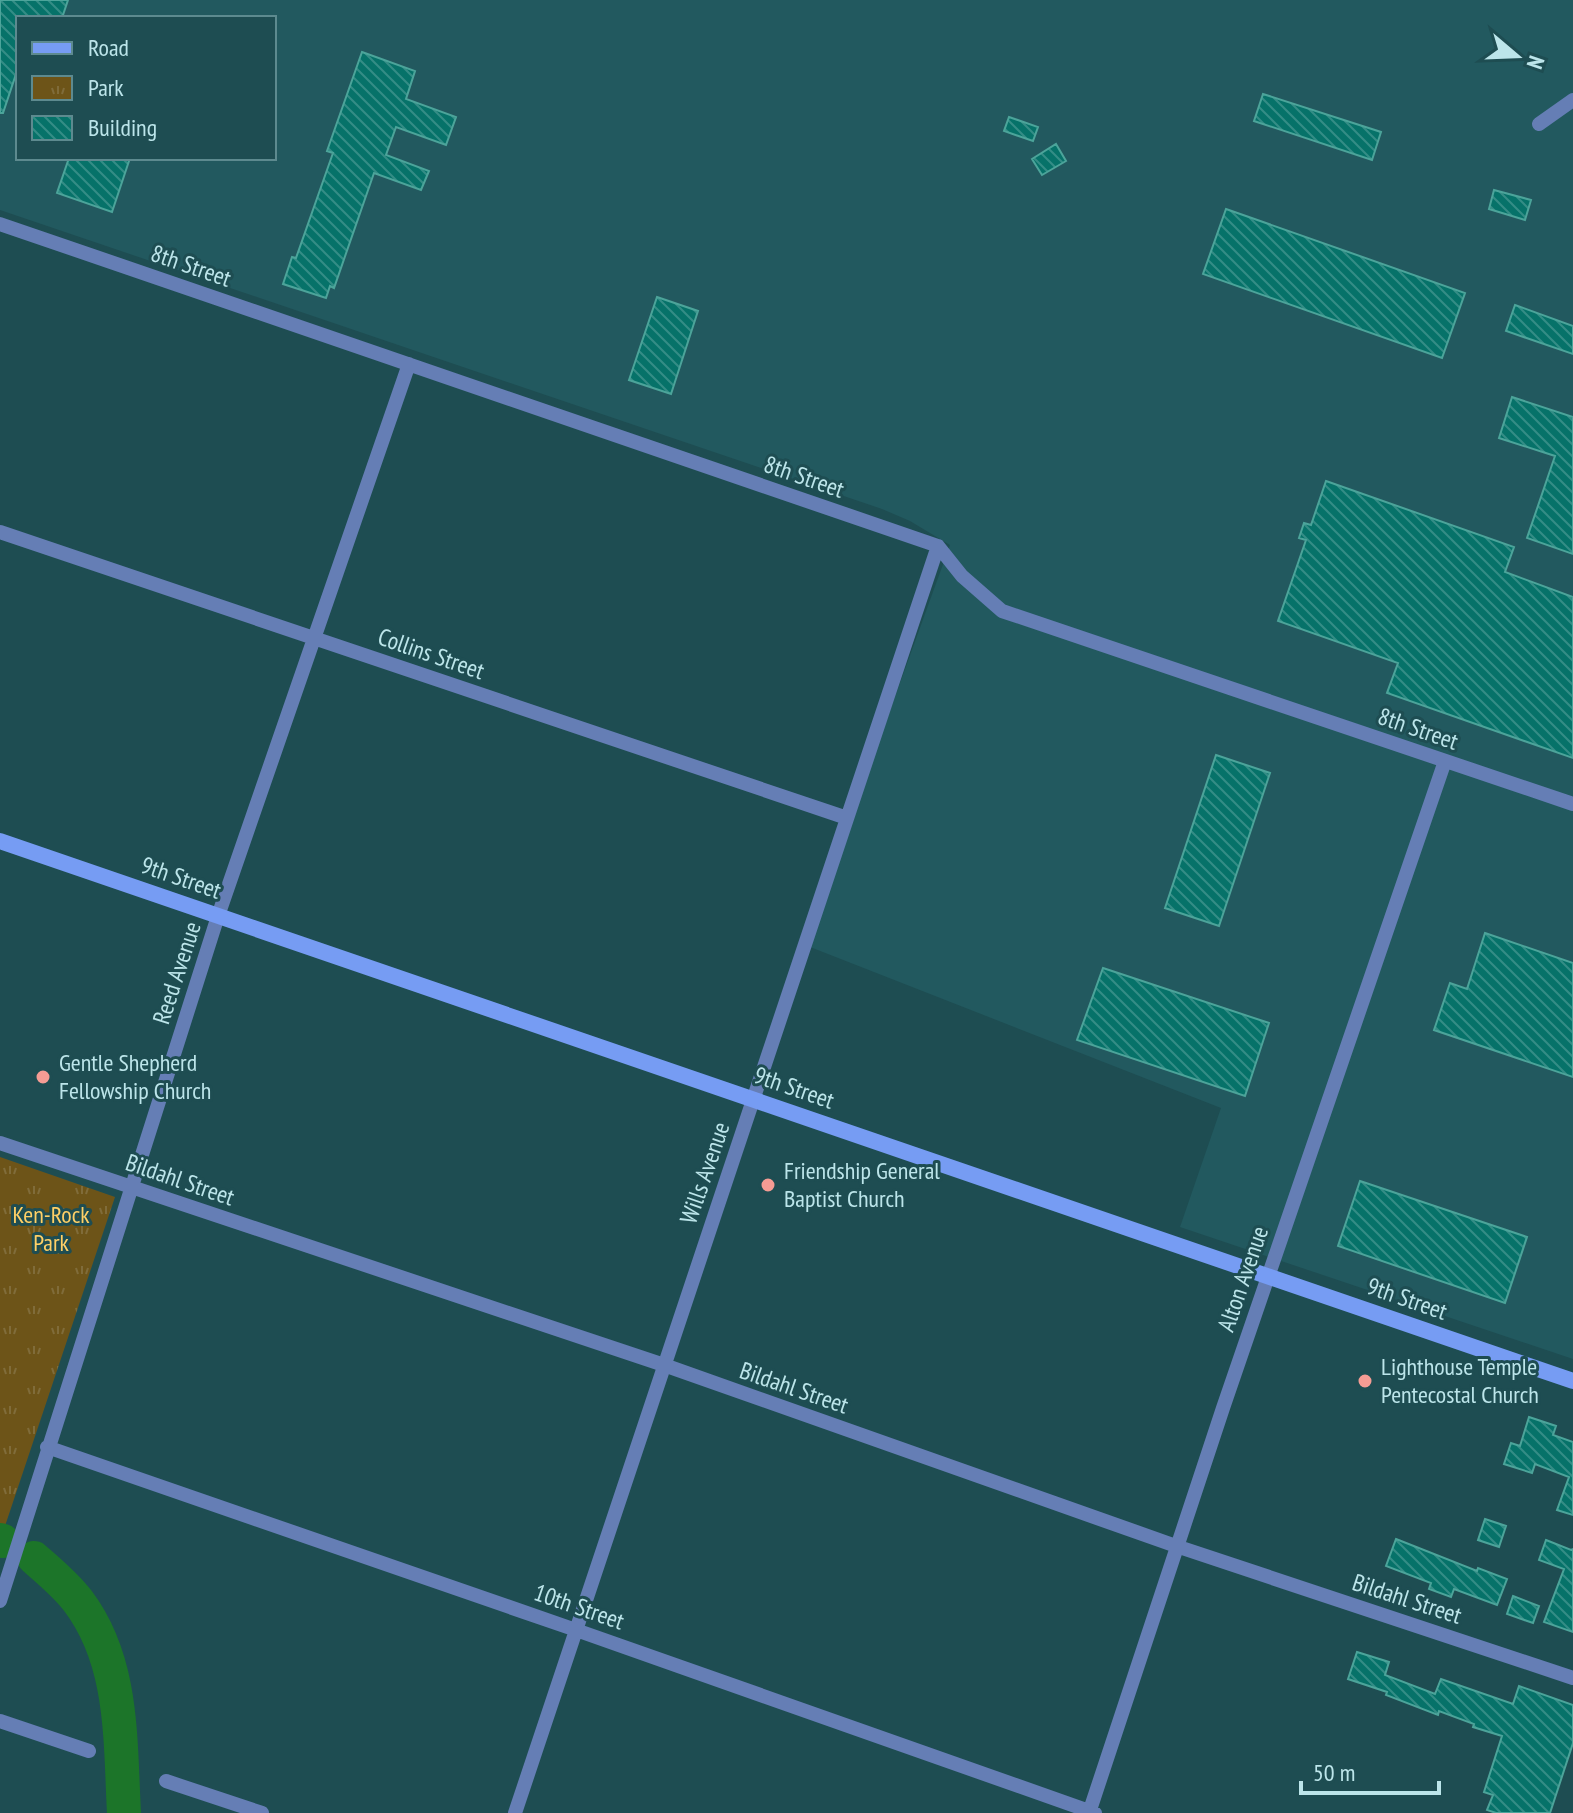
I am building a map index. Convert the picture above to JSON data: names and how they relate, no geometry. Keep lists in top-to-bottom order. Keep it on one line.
{"streets":{"street":["8th Street","Collins Street","9th Street","Reed Avenue","Wills Avenue","Bildahl Street","Alton Avenue","10th Street"]},"crossings":[["8th Street","Reed Avenue"],["8th Street","Wills Avenue"],["8th Street","Alton Avenue"],["Collins Street","Reed Avenue"],["Collins Street","Wills Avenue"],["9th Street","Reed Avenue"],["9th Street","Wills Avenue"],["9th Street","Alton Avenue"],["Reed Avenue","Bildahl Street"],["Reed Avenue","10th Street"],["Wills Avenue","Bildahl Street"],["Wills Avenue","10th Street"],["Bildahl Street","Alton Avenue"],["Alton Avenue","10th Street"]],"parks":["Ken-Rock Park"],"places":["Gentle Shepherd Fellowship Church","Friendship General Baptist Church","Lighthouse Temple Pentecostal Church"],"legend":["Road","Park","Building"],"scale_bar":"50 m","north":"right"}
